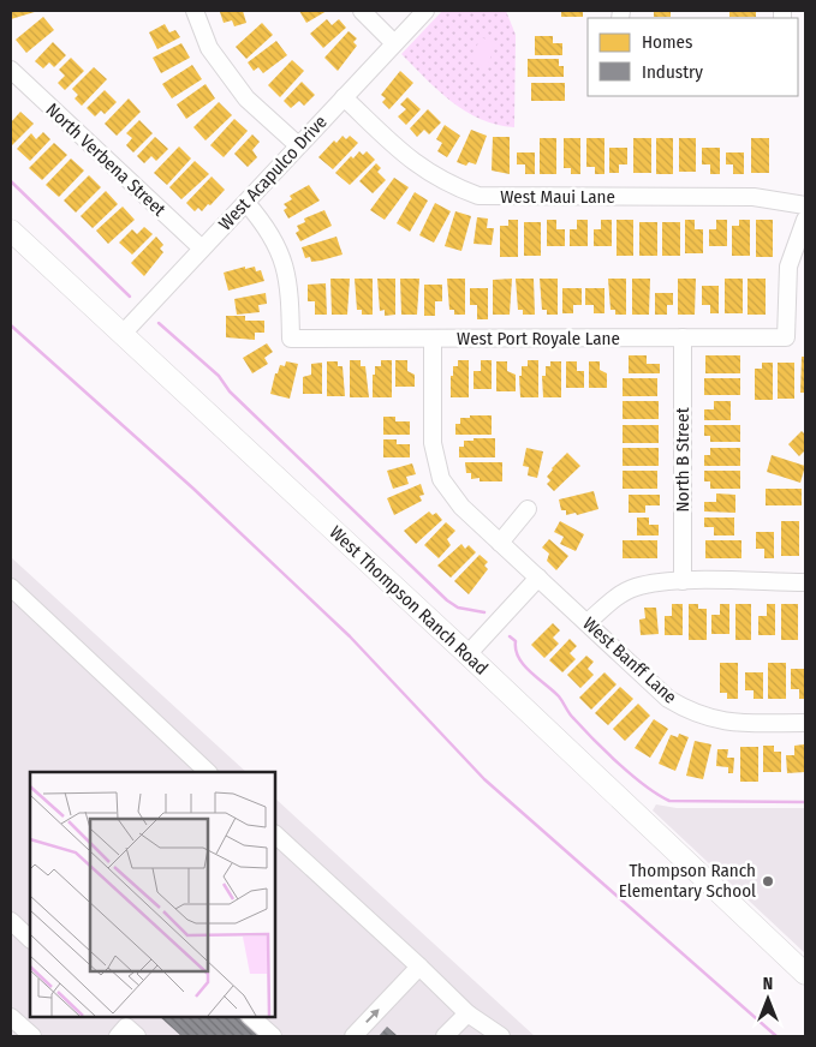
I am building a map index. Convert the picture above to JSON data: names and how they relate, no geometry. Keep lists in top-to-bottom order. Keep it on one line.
{"streets":{"main road":["West Thompson Ranch Road"],"street":["North Verbena Street","West Acapulco Drive","West Maui Lane","West Port Royale Lane","North B Street","West Banff Lane"]},"crossings":[["North Verbena Street","West Acapulco Drive"],["West Acapulco Drive","West Maui Lane"],["West Acapulco Drive","West Port Royale Lane"],["West Acapulco Drive","West Thompson Ranch Road"],["West Port Royale Lane","North B Street"],["West Port Royale Lane","West Banff Lane"]],"places":["Thompson Ranch Elementary School"],"legend":["Homes","Industry"],"north":"top"}
